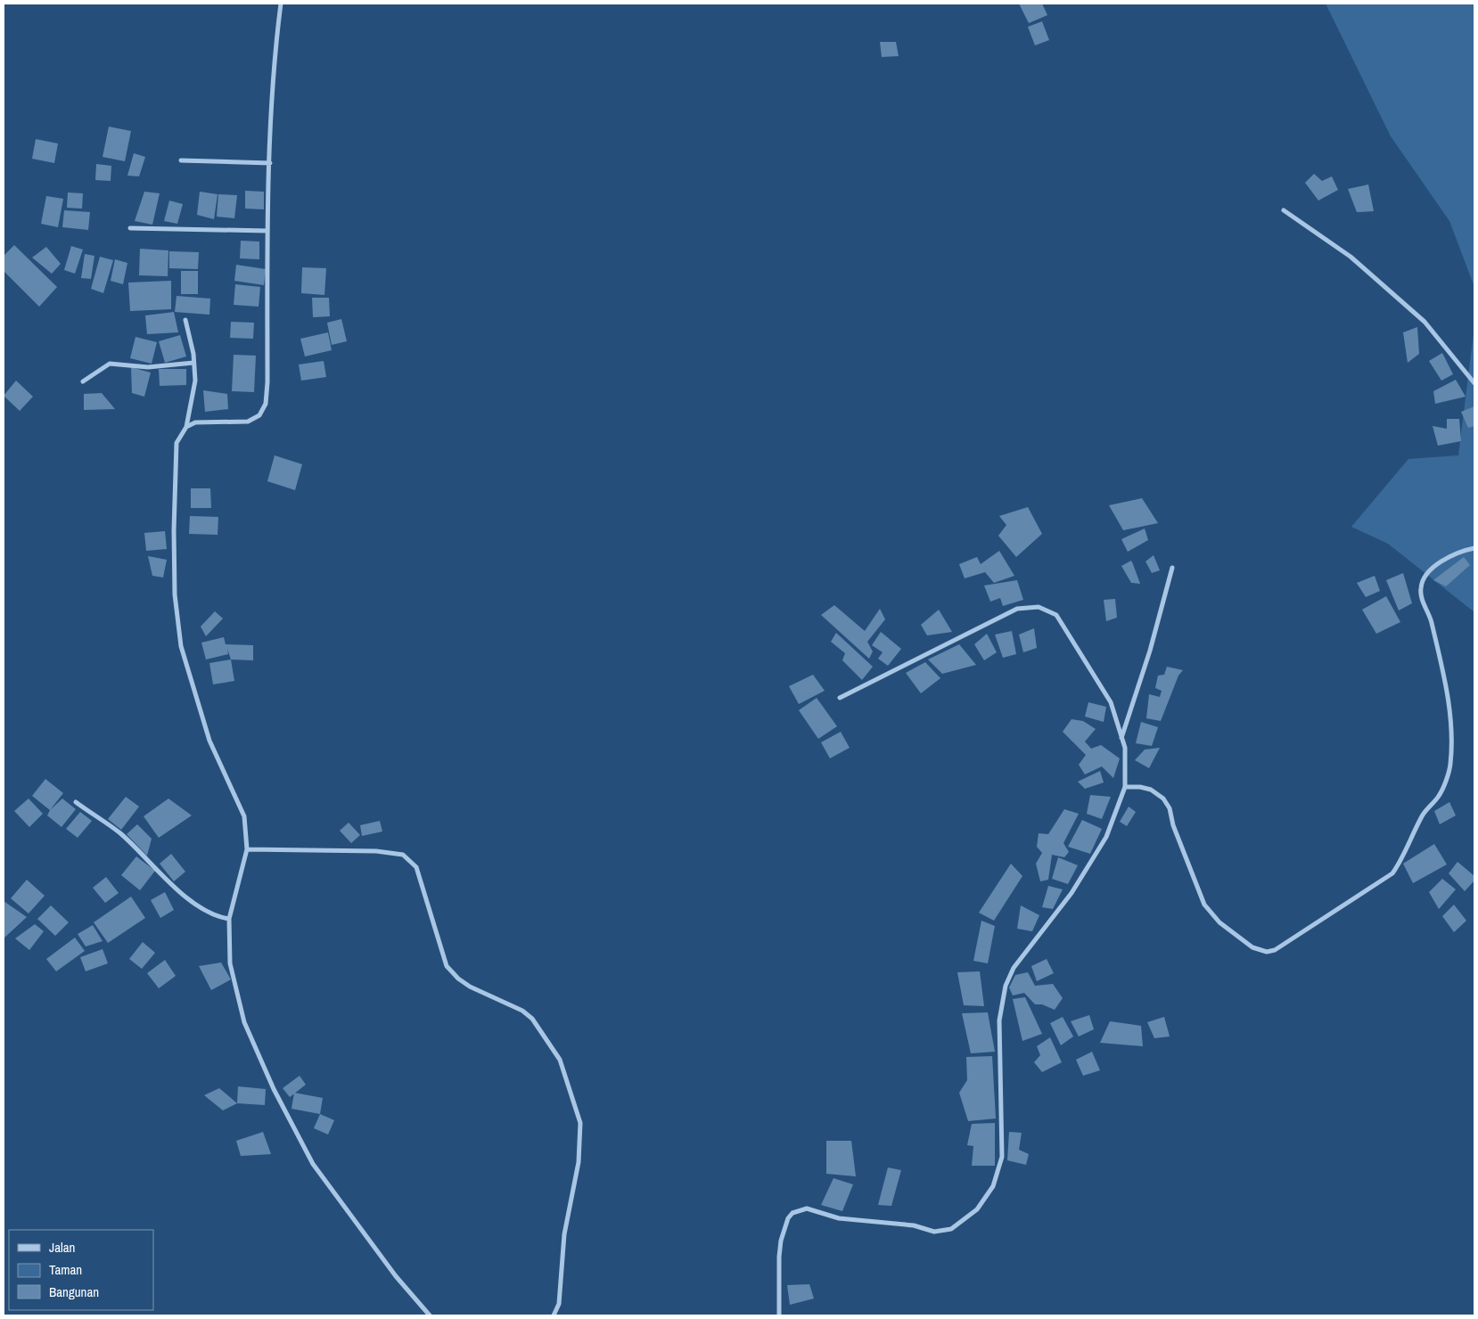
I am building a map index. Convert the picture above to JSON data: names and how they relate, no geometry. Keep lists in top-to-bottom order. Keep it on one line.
{"legend":["Jalan","Taman","Bangunan"]}
